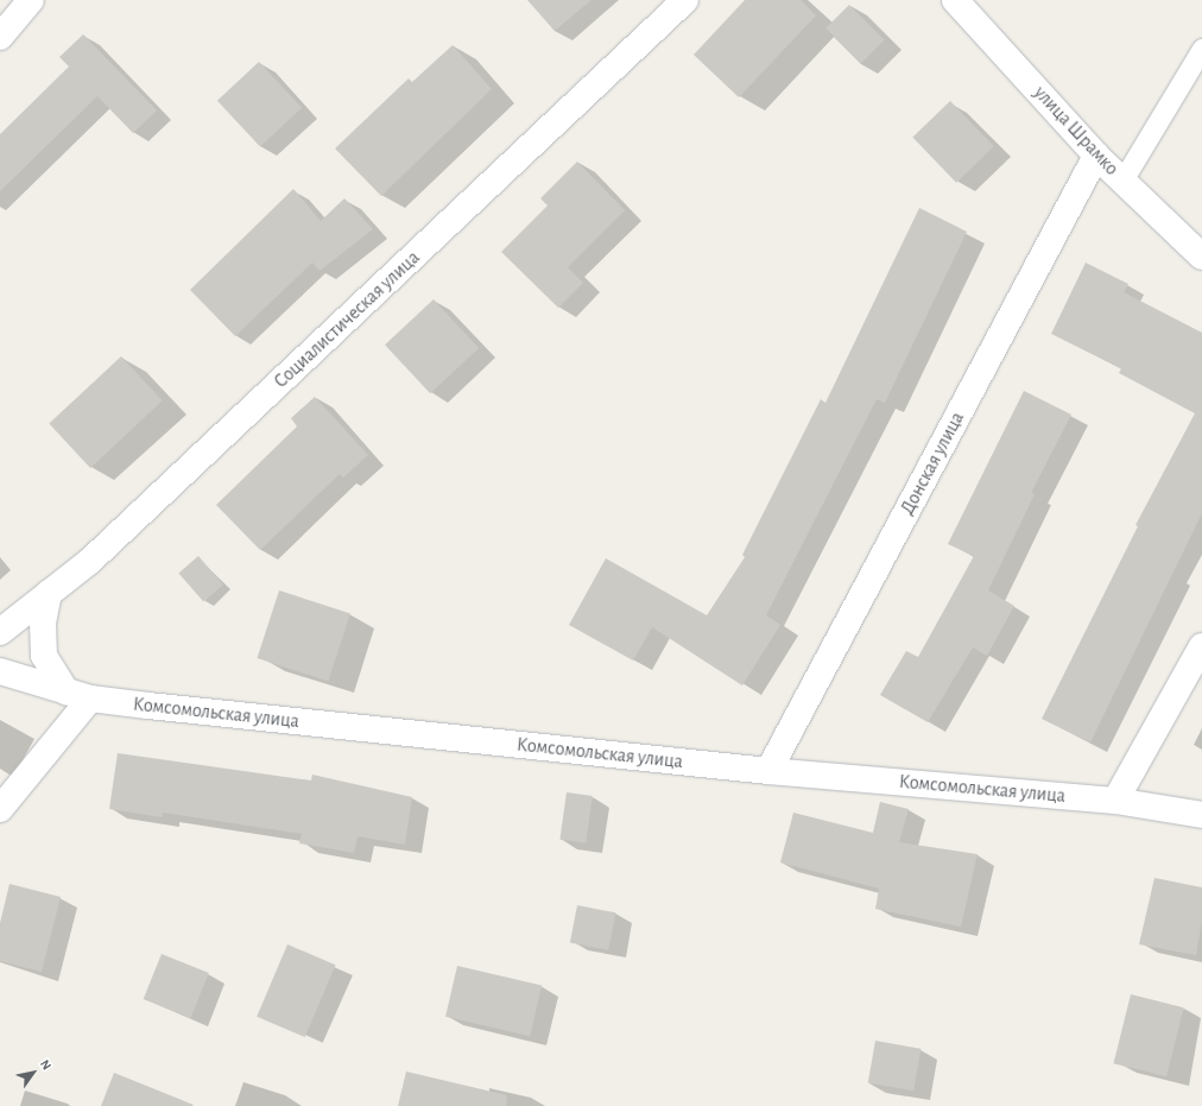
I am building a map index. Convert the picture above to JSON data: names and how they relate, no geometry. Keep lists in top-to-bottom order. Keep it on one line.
{"streets":{"street":["улица Шрамко","Социалистическая улица","Донская улица","Комсомольская улица"]},"crossings":[["улица Шрамко","Донская улица"],["Донская улица","Комсомольская улица"]],"north":"top right"}
